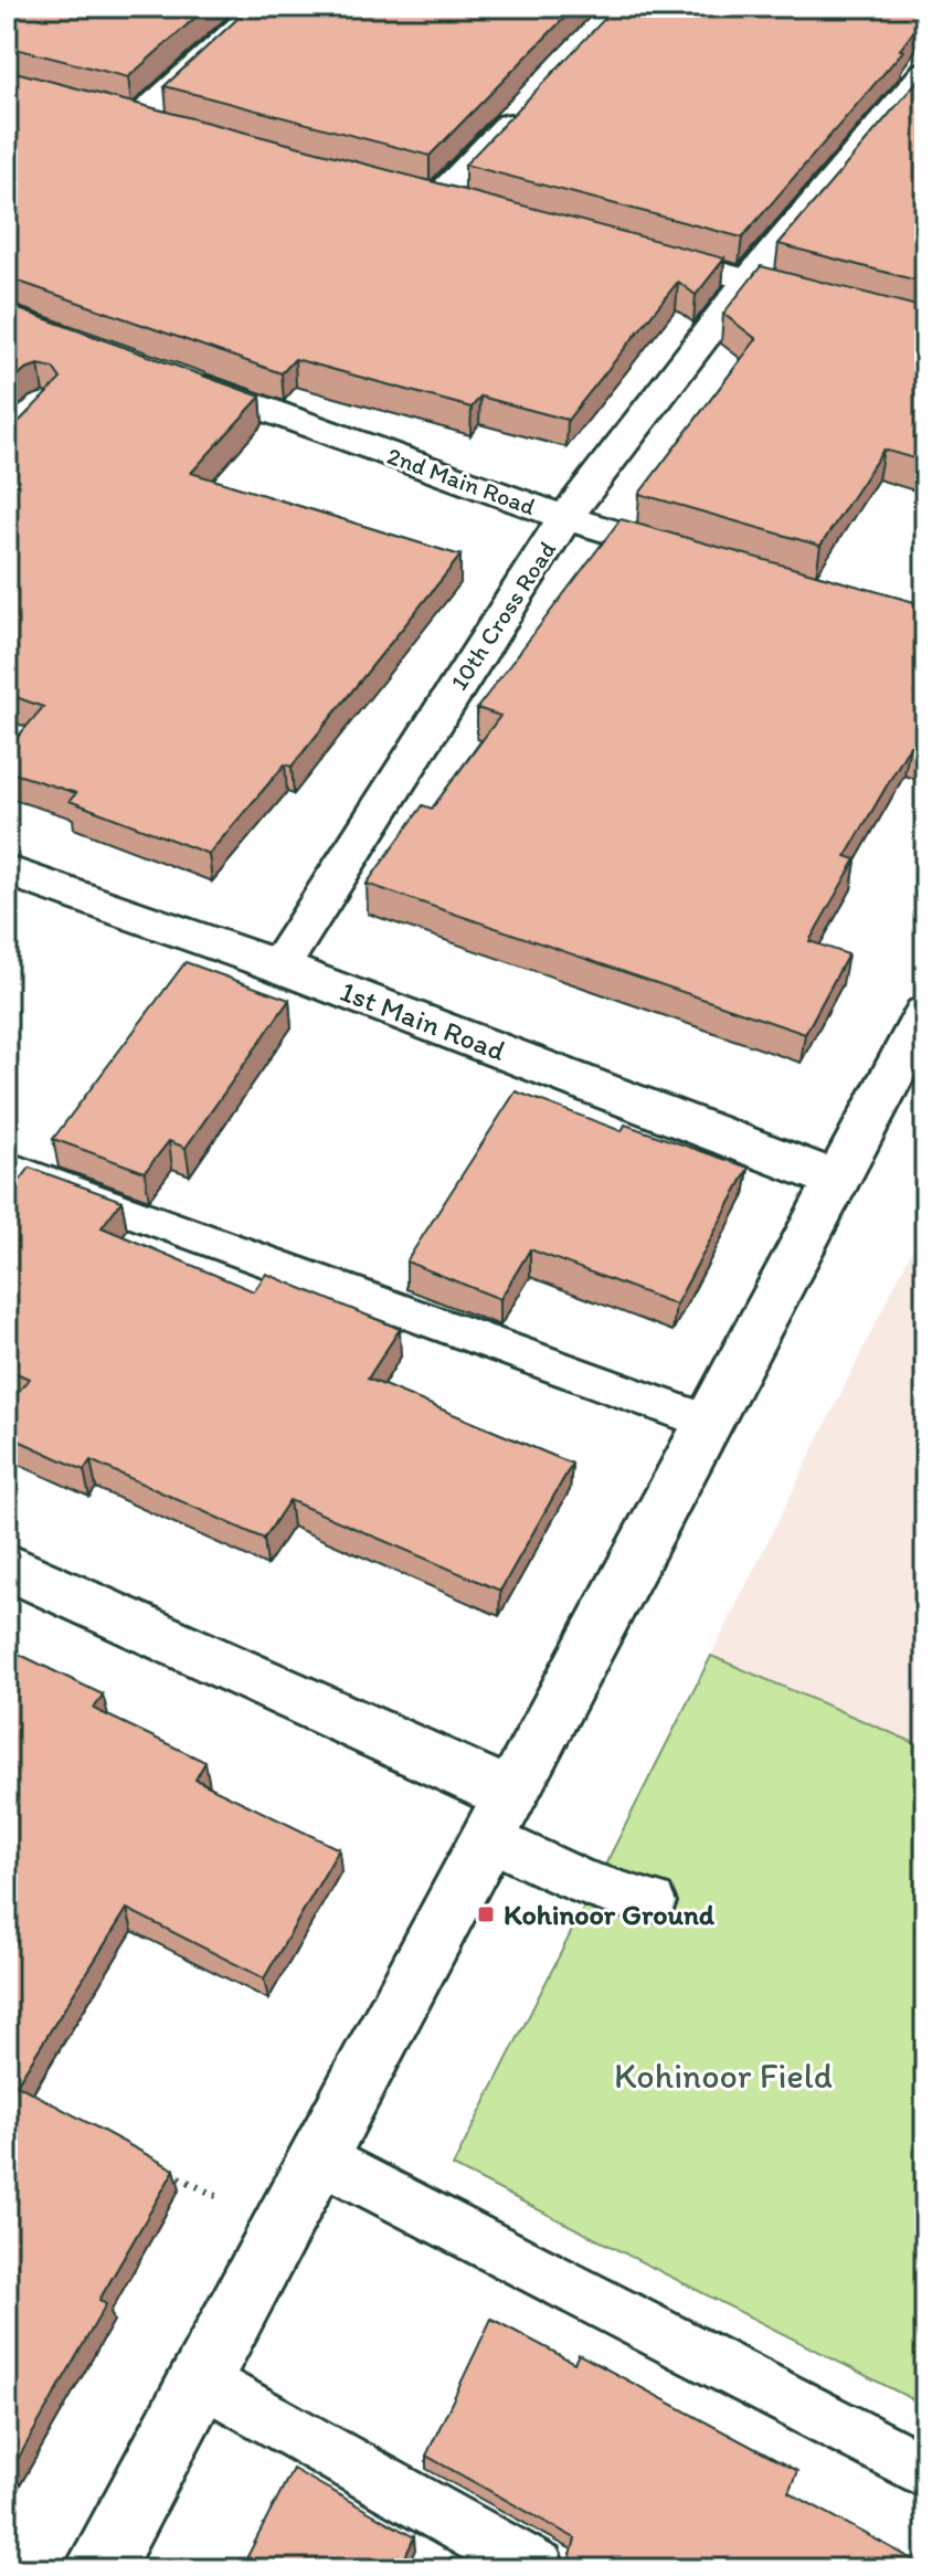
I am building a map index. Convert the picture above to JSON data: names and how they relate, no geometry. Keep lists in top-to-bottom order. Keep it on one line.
{"streets":{"street":["2nd Main Road","10th Cross Road","1st Main Road"]},"crossings":[["2nd Main Road","10th Cross Road"],["10th Cross Road","1st Main Road"]],"parks":["Kohinoor Field"],"places":{"transit":["Kohinoor Ground"]}}
